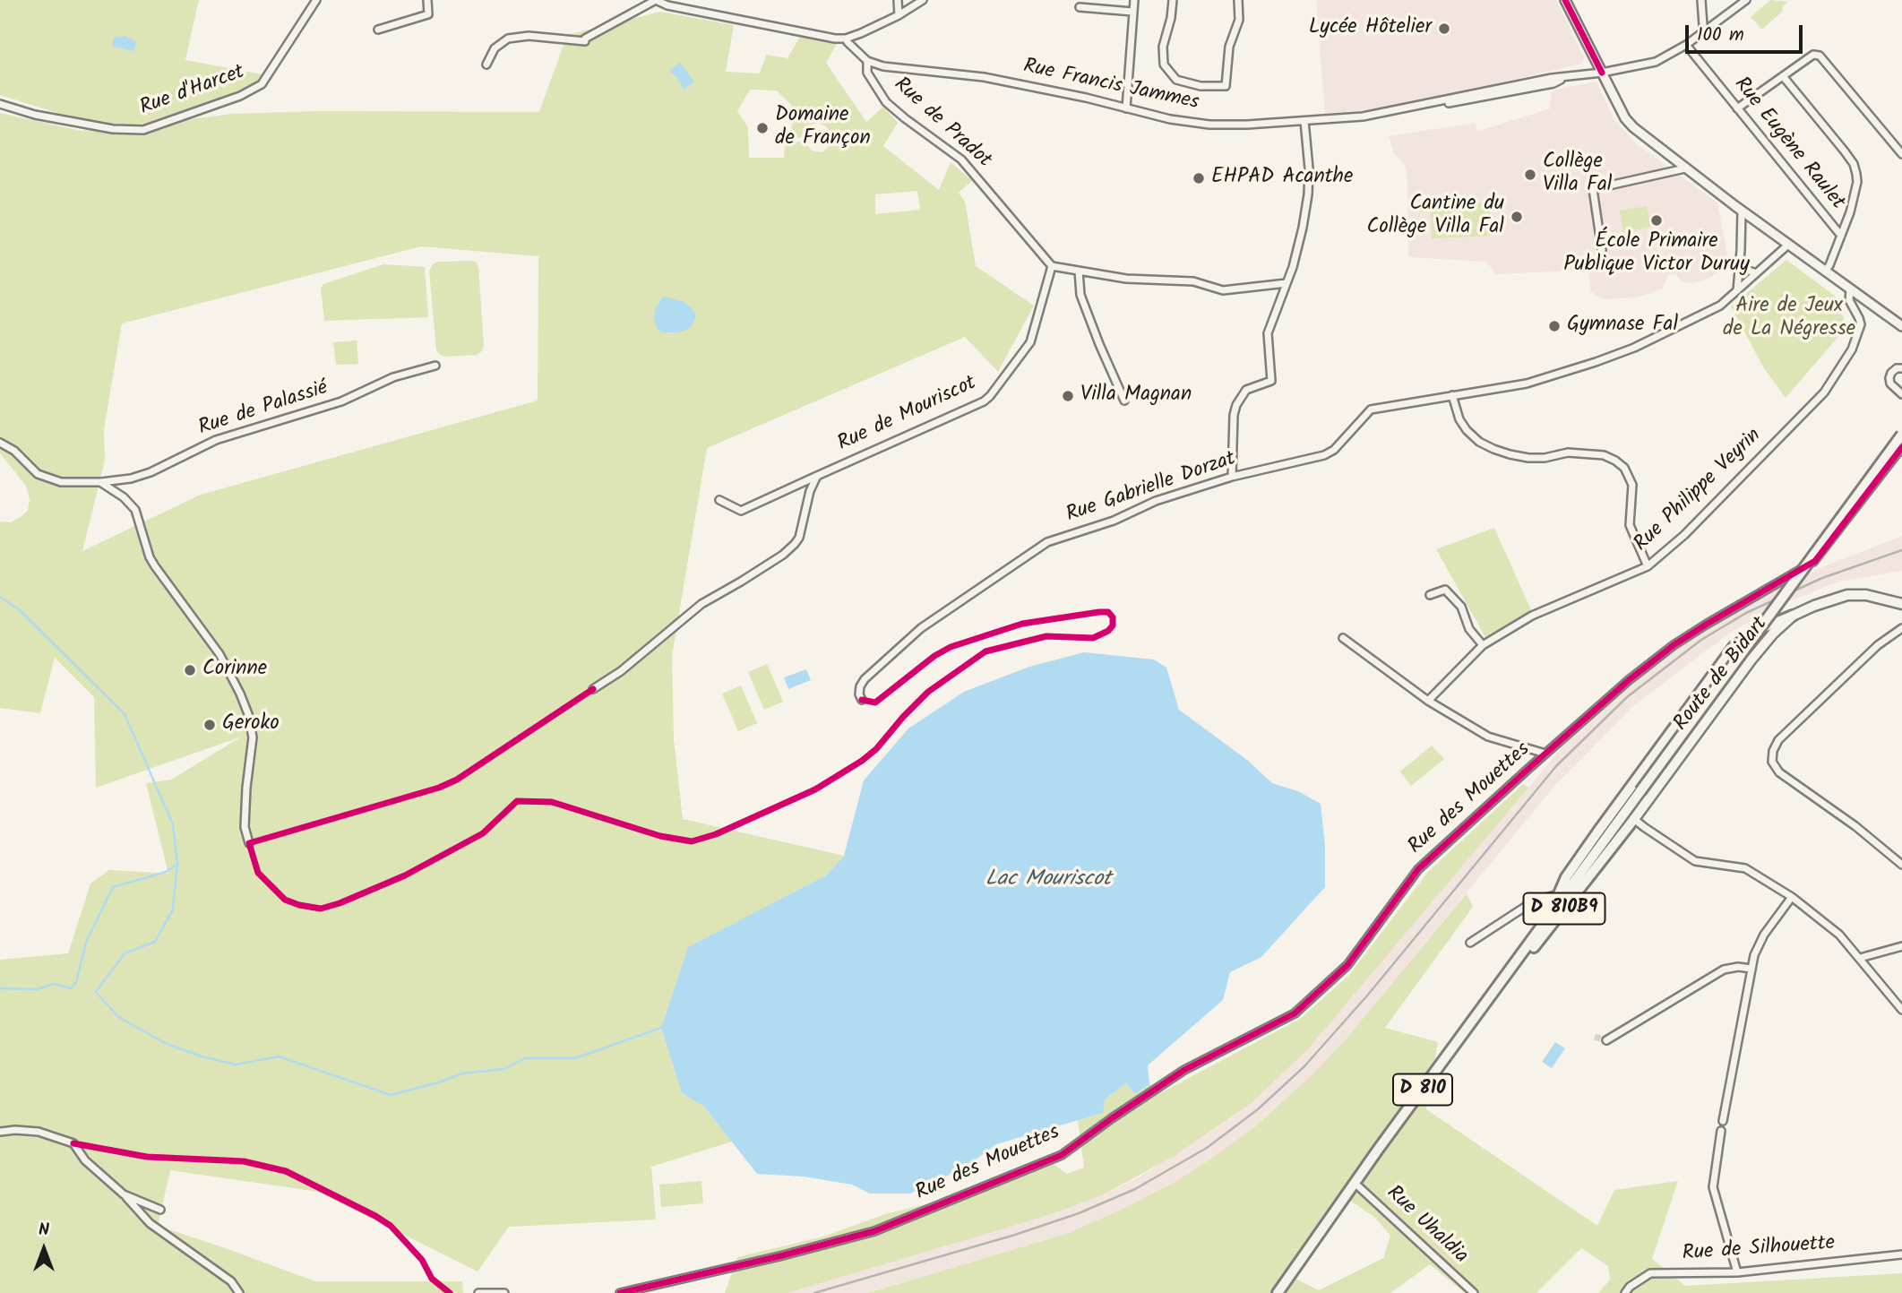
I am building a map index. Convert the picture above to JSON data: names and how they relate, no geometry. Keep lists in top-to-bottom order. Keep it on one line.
{"streets":{"main road":["Route de Bidart","D 810B9","D 810"],"street":["Rue Francis Jammes","Rue d'Harcet","Rue de Pradot","Rue Eugène Raulet","Rue de Palassié","Rue de Mouriscot","Rue Gabrielle Dorzat","Rue Philippe Veyrin","Rue des Mouettes","Rue Uhaldia","Rue de Silhouette"]},"crossings":[["Rue Francis Jammes","Rue de Pradot"],["Rue Francis Jammes","Rue Eugène Raulet"],["Rue de Pradot","Rue de Mouriscot"],["Route de Bidart","D 810B9"],["D 810B9","D 810"],["D 810","Rue Uhaldia"]],"water":["Lac Mouriscot"],"parks":["Aire de Jeux de La Négresse"],"places":["Lycée Hôtelier","Domaine de Françon","Collège Villa Fal","EHPAD Acanthe","Cantine du Collège Villa Fal","École Primaire Publique Victor Duruy","Gymnase Fal","Villa Magnan","Corinne","Geroko"],"scale_bar":"100 m","north":"top"}
